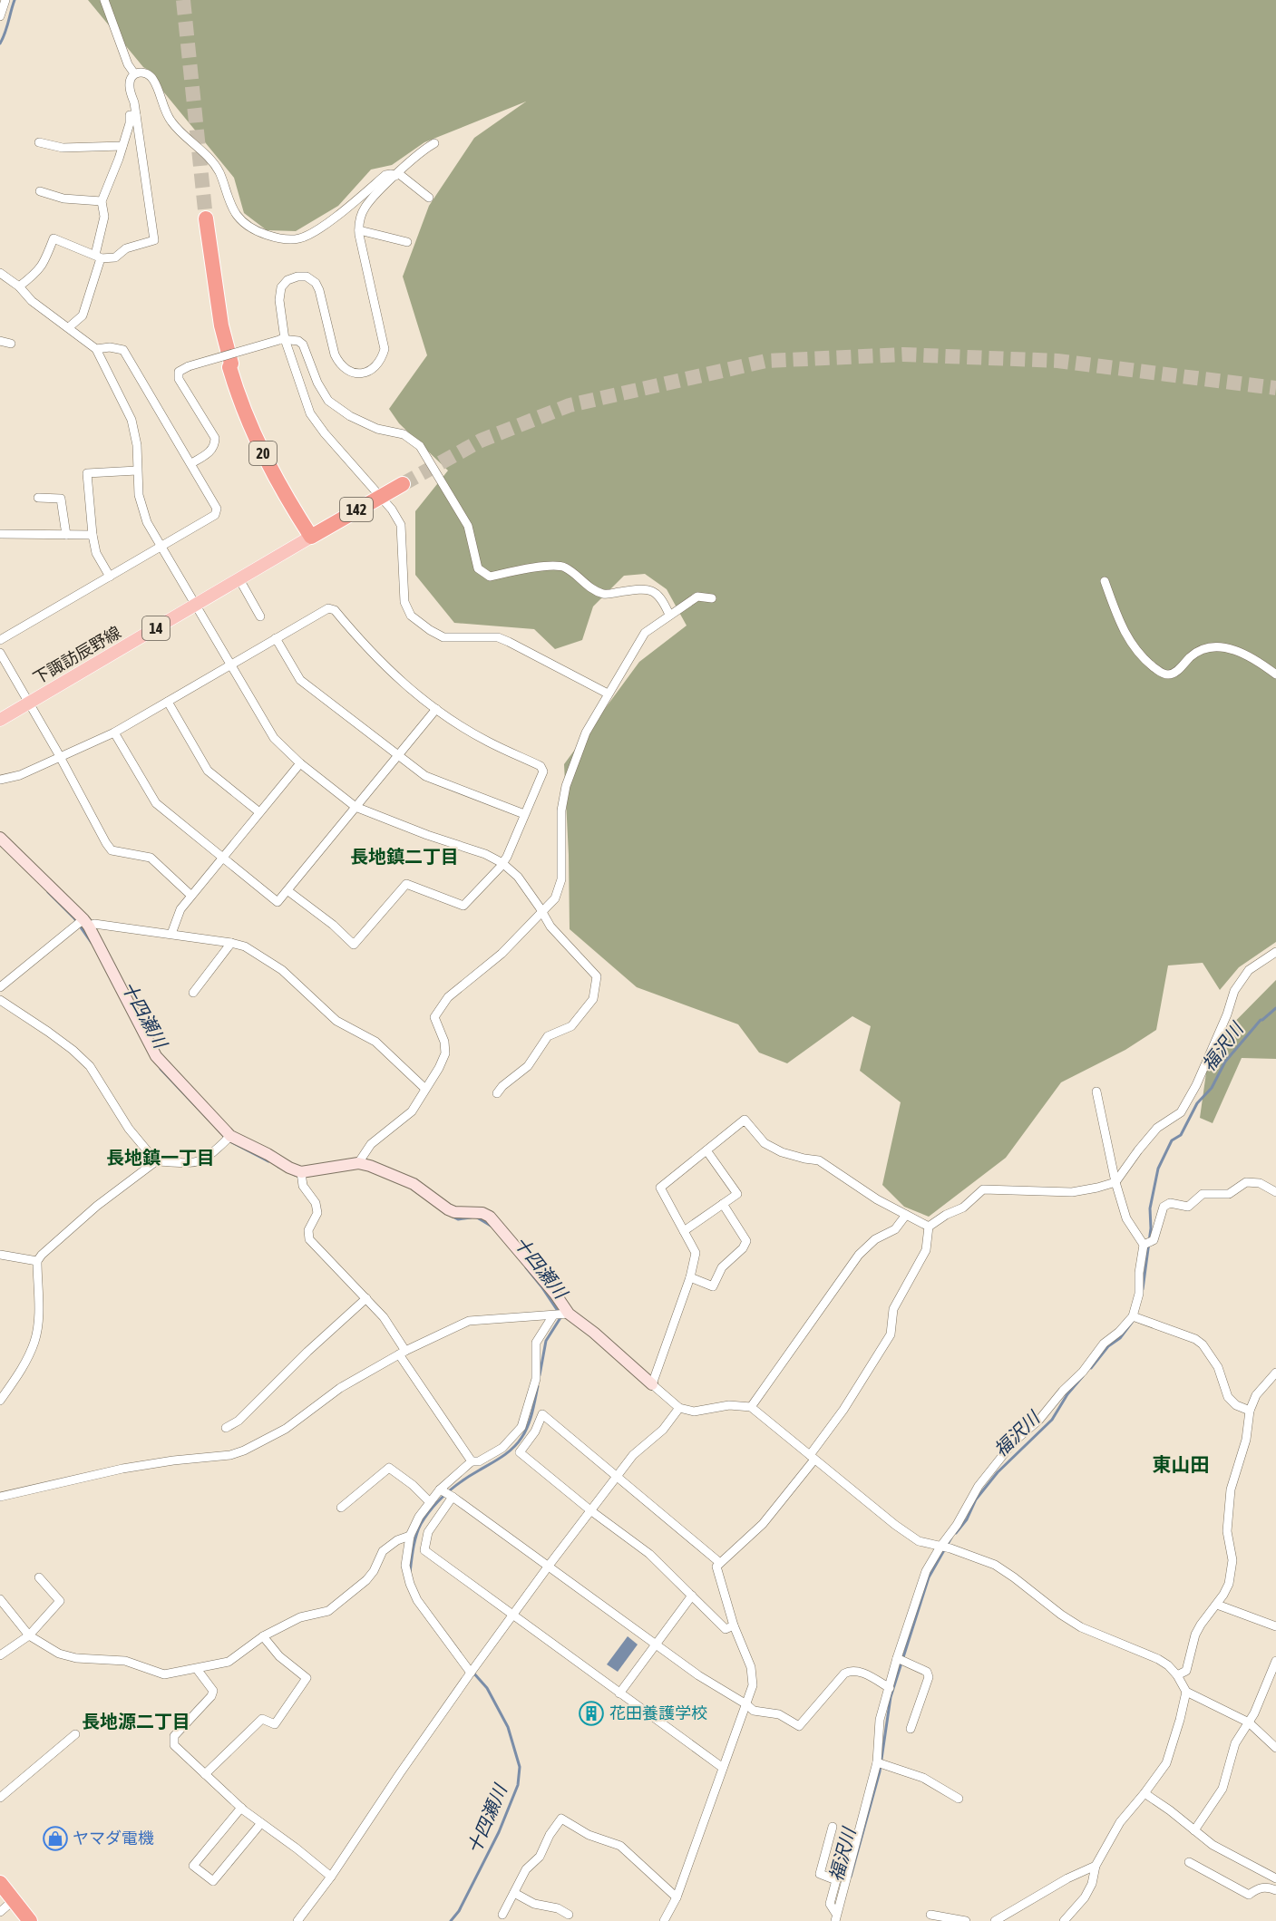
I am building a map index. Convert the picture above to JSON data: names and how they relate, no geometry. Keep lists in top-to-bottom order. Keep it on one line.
{"streets":{"highway":["20","142"],"main road":["14","下諏訪辰野線"]},"crossings":[["20","142"],["20","下諏訪辰野線"],["142","下諏訪辰野線"]],"districts":["長地鎮二丁目","長地鎮一丁目","東山田","長地源二丁目"],"water":["十四瀬川","福沢川"],"places":{"building":["花田養護学校"],"shop":["ヤマダ電機"]}}
